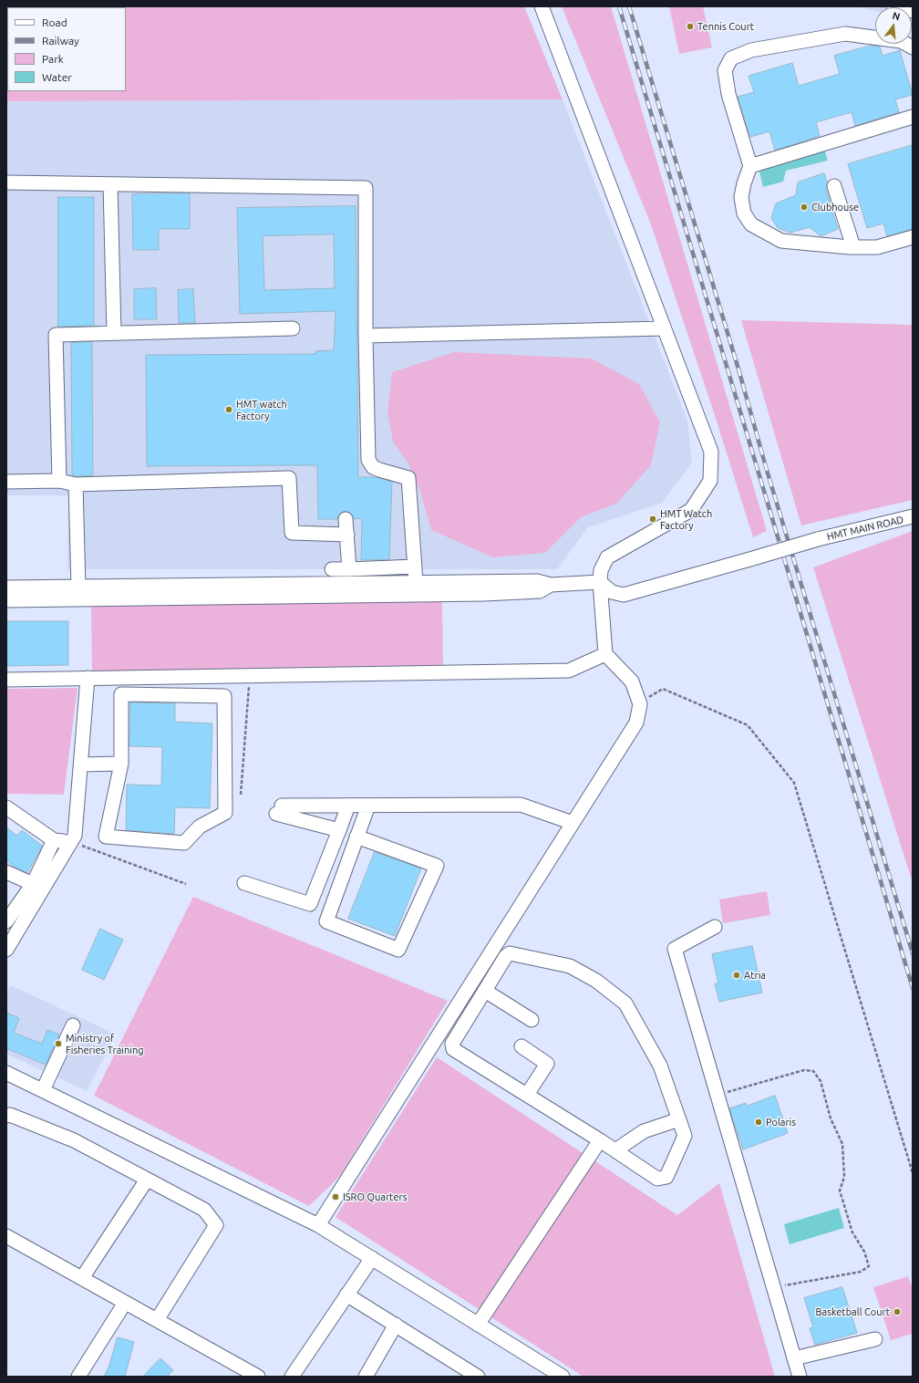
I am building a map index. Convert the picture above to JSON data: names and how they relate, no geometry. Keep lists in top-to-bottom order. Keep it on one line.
{"streets":{"street":["HMT MAIN ROAD"]},"places":["Tennis Court","Clubhouse","HMT watch Factory","HMT Watch Factory","Atria","Ministry of Fisheries Training","Polaris","ISRO Quarters","Basketball Court"],"legend":["Road","Railway","Park","Water"],"north":"top"}
